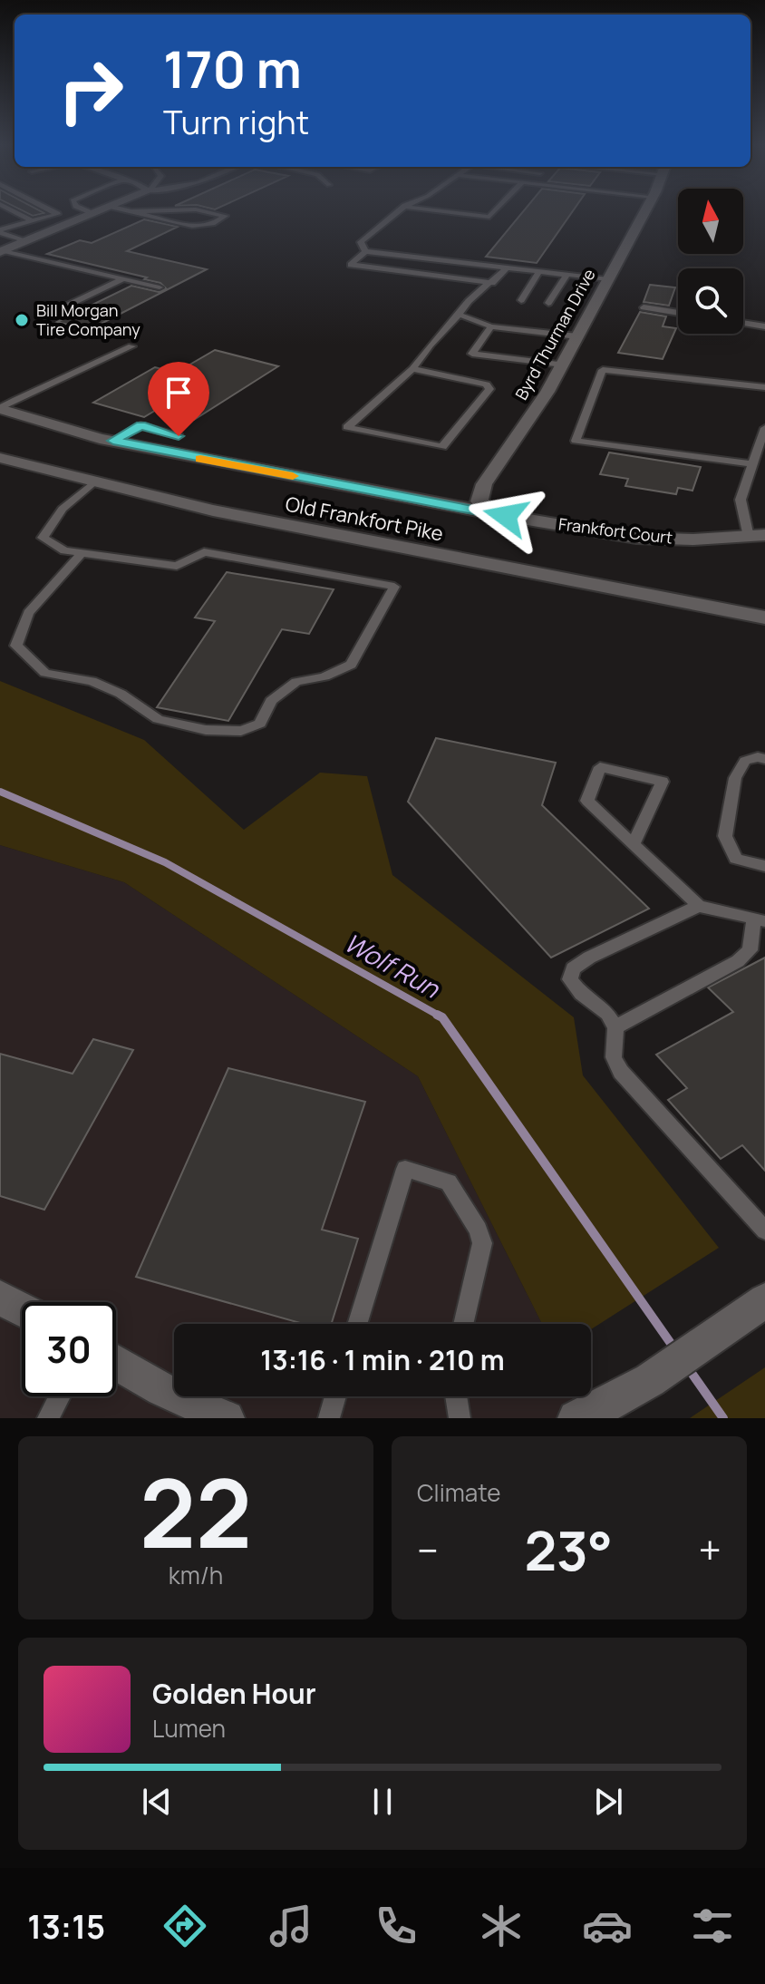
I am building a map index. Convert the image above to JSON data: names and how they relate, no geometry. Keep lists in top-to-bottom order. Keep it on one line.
{"streets":{"street":["Byrd Thurman Drive","Old Frankfort Pike","Frankfort Court"]},"crossings":[["Byrd Thurman Drive","Frankfort Court"]],"water":["Wolf Run"],"places":["Bill Morgan Tire Company"],"north":"top","page":{"turn":["170 m","Turn right"],"limit":"30","trip":"13:16 · 1 min · 210 m","tile":[["22","km/h"],"Climate"],"heat":["−","23°","+"],"song":["Golden Hour","Lumen"],"tabs":"13:15"}}
